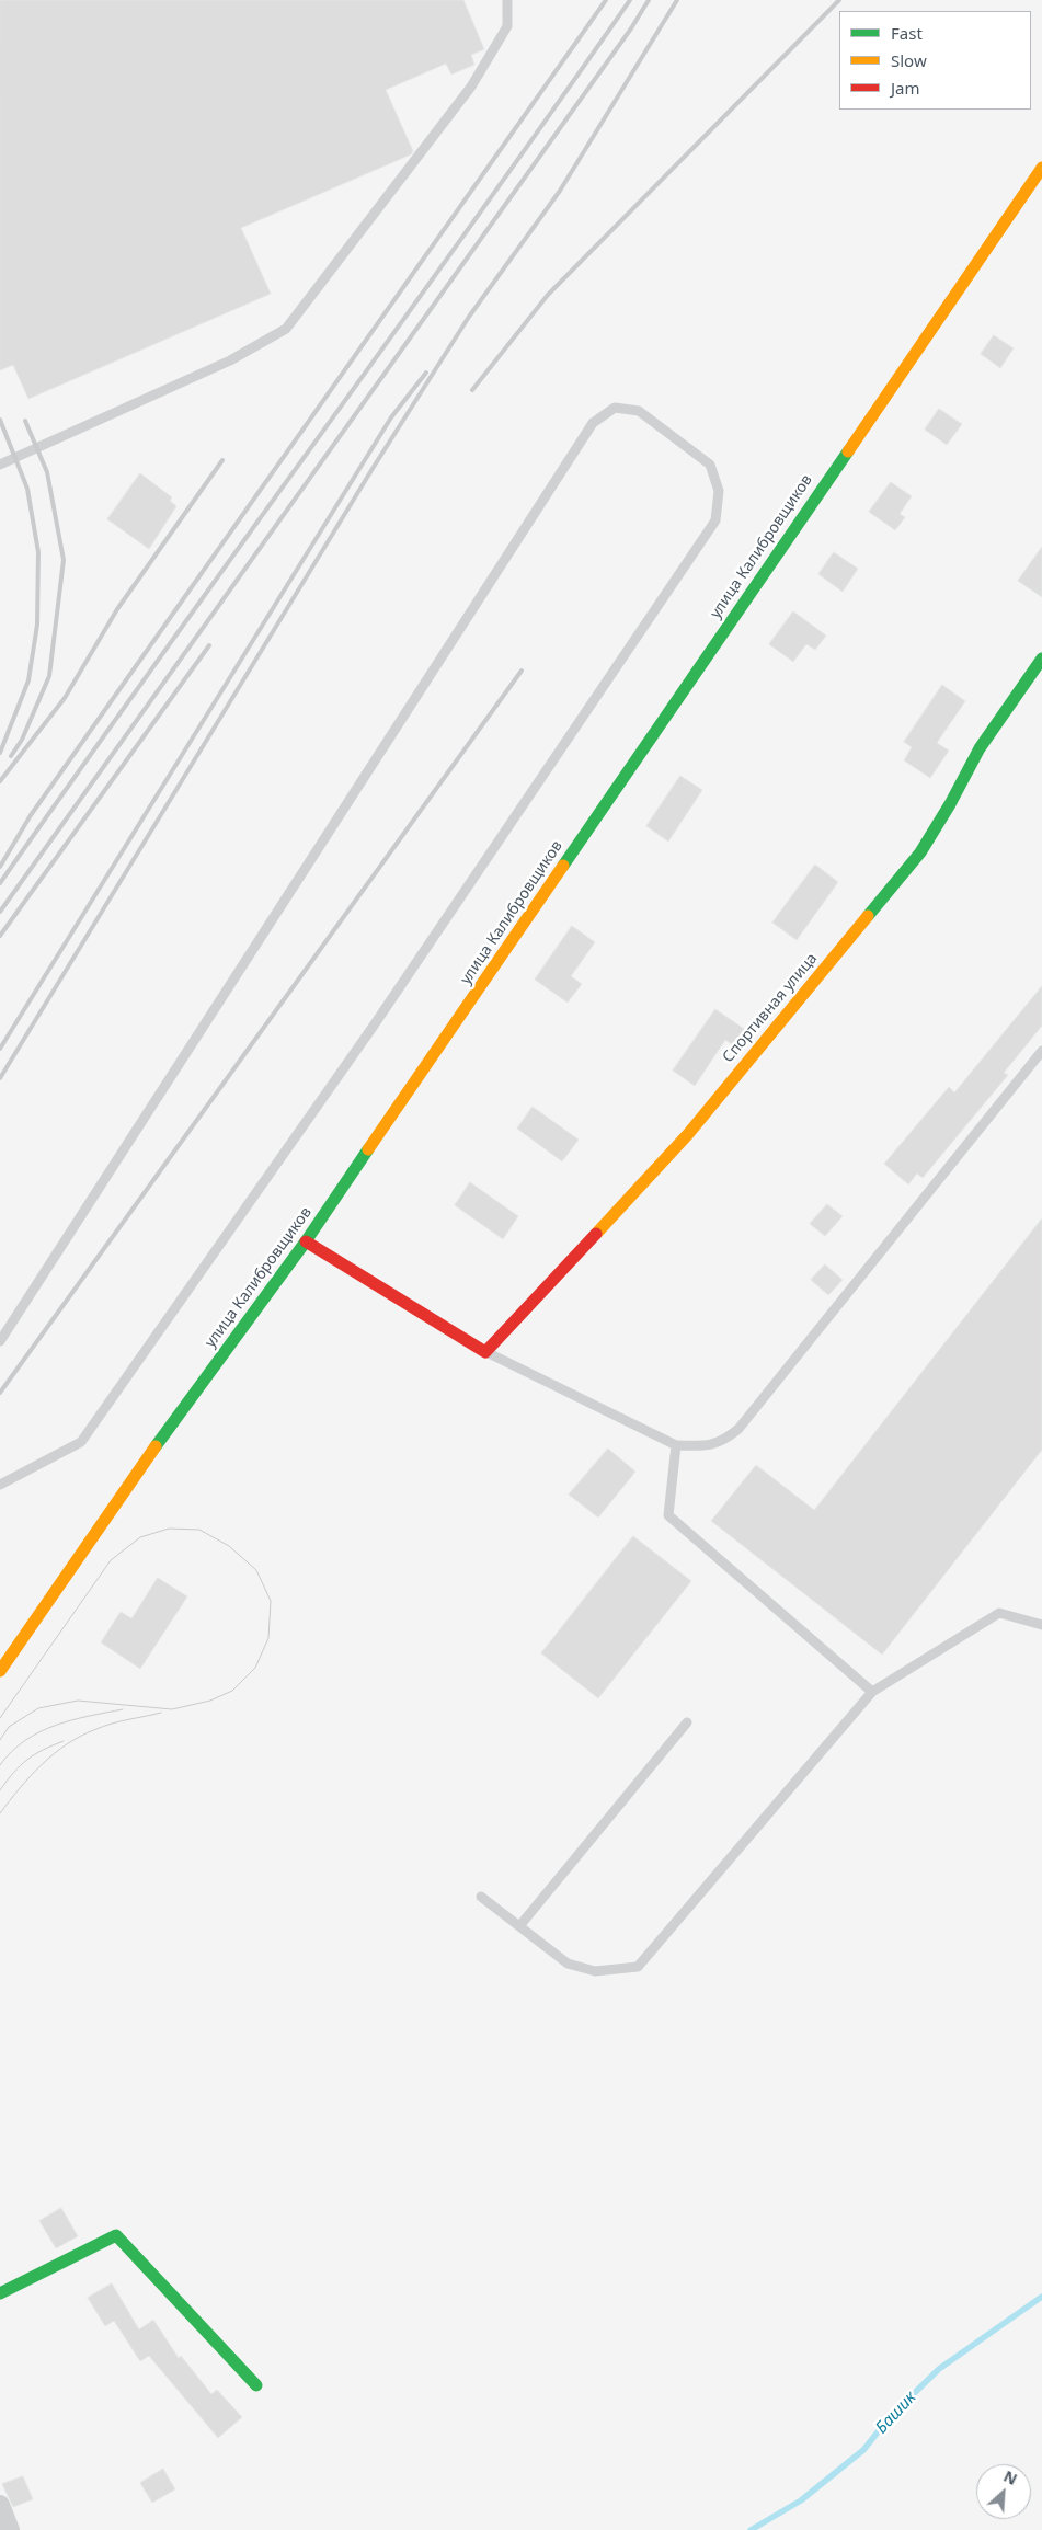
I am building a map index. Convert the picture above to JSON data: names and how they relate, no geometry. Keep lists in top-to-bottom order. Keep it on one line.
{"streets":{"street":["улица Калибровщиков","Спортивная улица"]},"water":["Башик"],"legend":["Fast","Slow","Jam"],"north":"top right"}
